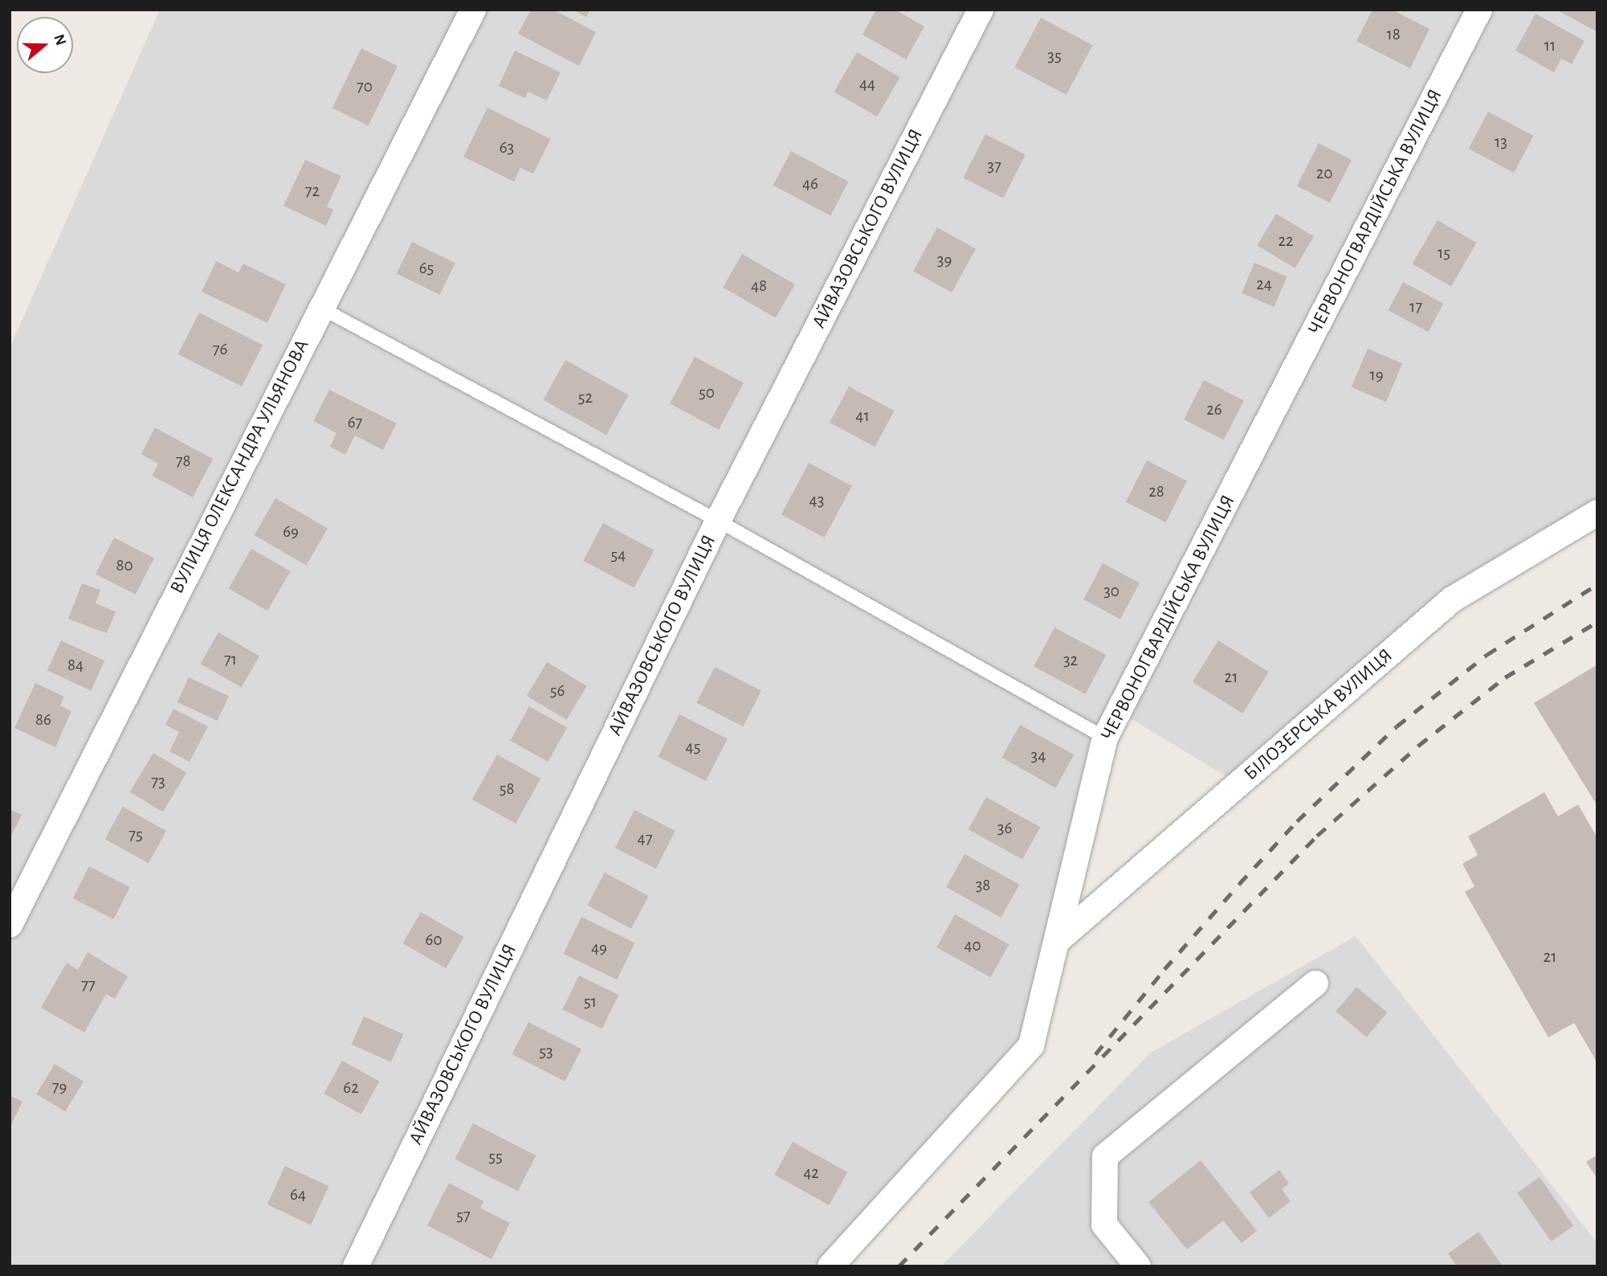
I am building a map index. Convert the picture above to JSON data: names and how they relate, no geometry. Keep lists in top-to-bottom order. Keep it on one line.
{"streets":{"street":["ЧЕРВОНОГВАРДІЙСЬКА ВУЛИЦЯ","АЙВАЗОВСЬКОГО ВУЛИЦЯ","ВУЛИЦЯ ОЛЕКСАНДРА УЛЬЯНОВА","БІЛОЗЕРСЬКА ВУЛИЦЯ"]},"crossings":[["ЧЕРВОНОГВАРДІЙСЬКА ВУЛИЦЯ","БІЛОЗЕРСЬКА ВУЛИЦЯ"]],"house_numbers":["18","11","35","44","70","13","63","37","20","46","72","22","15","39","65","24","48","17","76","19","50","52","26","41","67","78","28","43","69","54","80","30","71","32","84","21","56","86","45","34","73","58","36","75","47","38","60","40","49","21","77","51","53","79","62","55","42","64","57"],"north":"right"}
